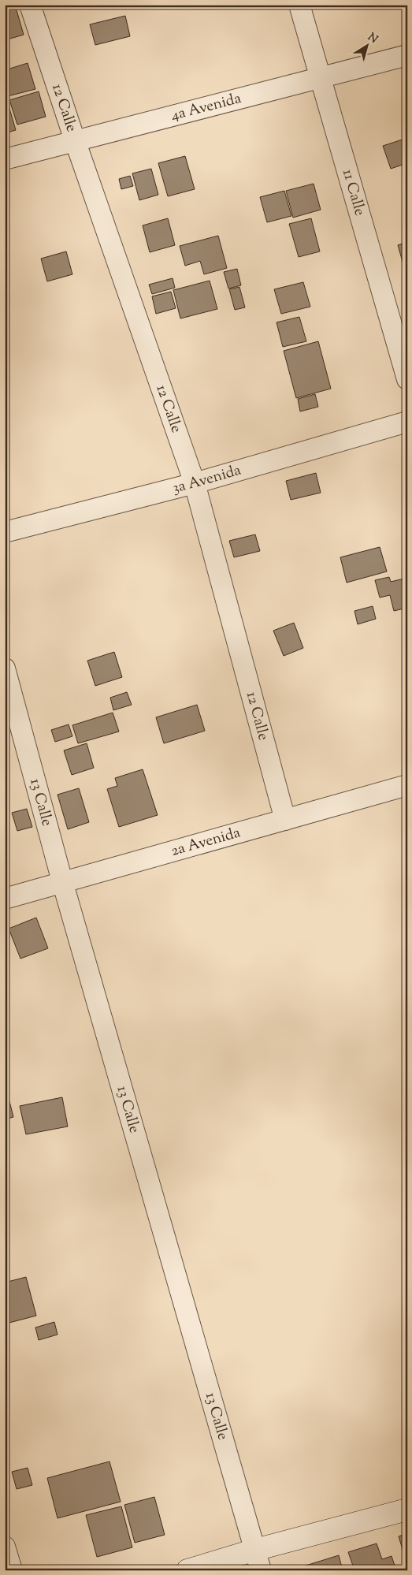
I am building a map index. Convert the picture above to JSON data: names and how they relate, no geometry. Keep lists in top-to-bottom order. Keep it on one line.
{"streets":{"street":["12 Calle","4a Avenida","11 Calle","3a Avenida","13 Calle","2a Avenida"]},"crossings":[["12 Calle","4a Avenida"],["12 Calle","3a Avenida"],["12 Calle","2a Avenida"],["4a Avenida","11 Calle"],["13 Calle","2a Avenida"]],"north":"top right"}
